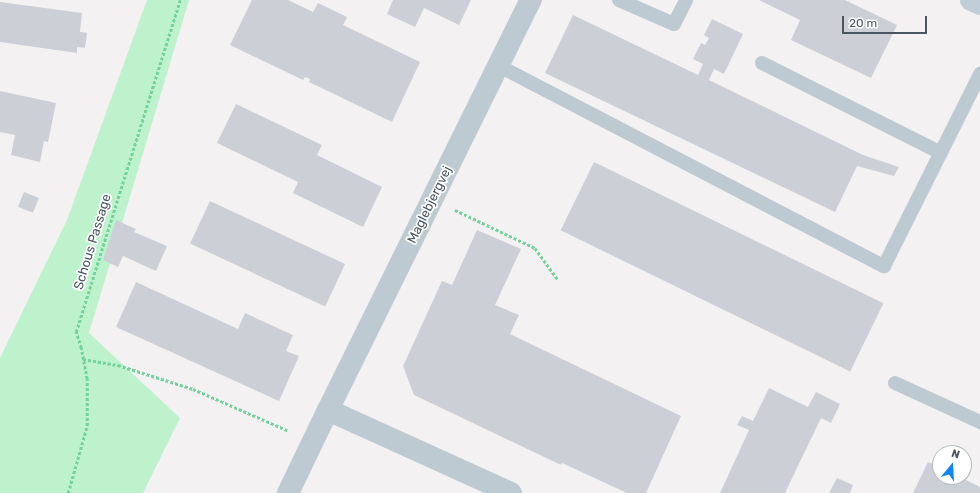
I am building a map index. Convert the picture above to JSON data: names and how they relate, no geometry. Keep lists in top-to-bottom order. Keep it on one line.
{"streets":{"street":["Maglebjergvej"],"path":["Schous Passage"]},"scale_bar":"20 m","north":"top"}
